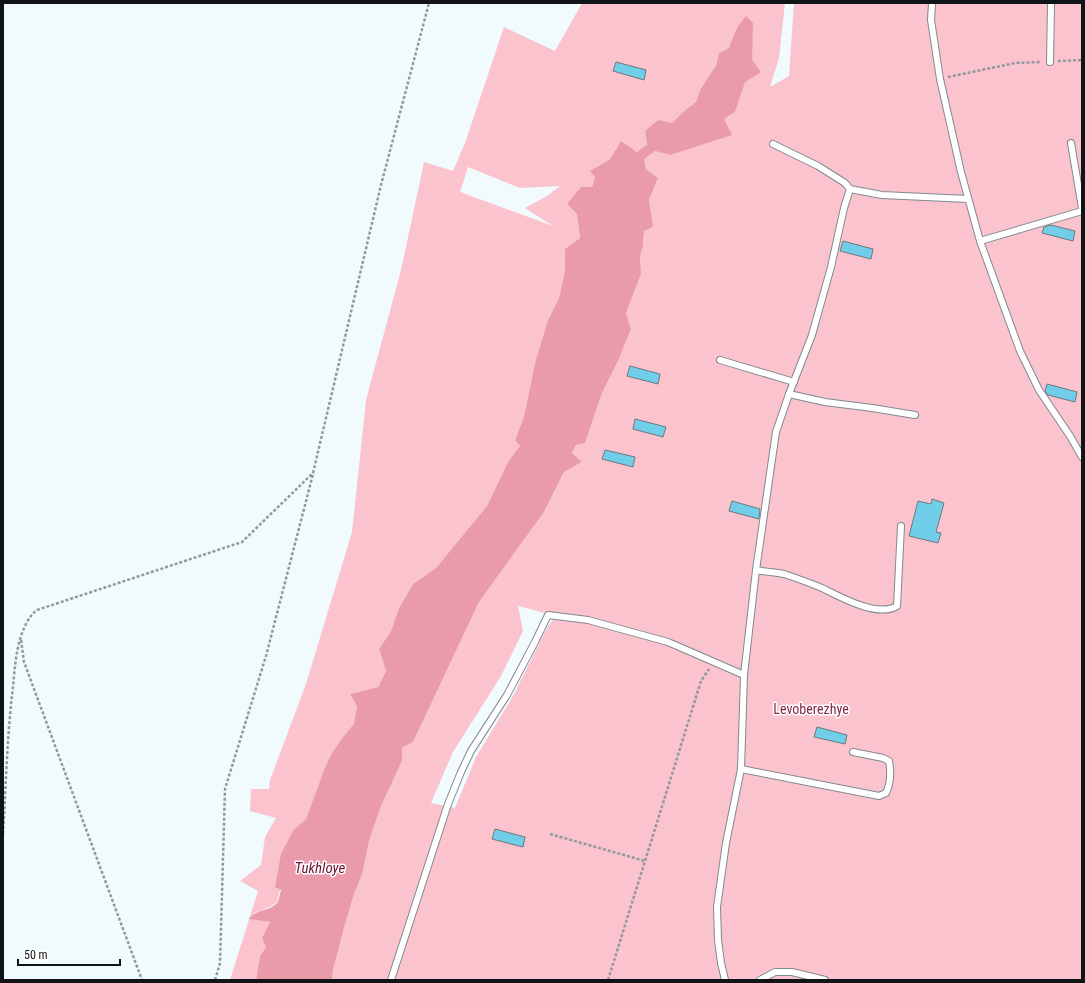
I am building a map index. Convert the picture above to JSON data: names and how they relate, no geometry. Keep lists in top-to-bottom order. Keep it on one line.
{"water":["Tukhloye"],"parks":["Levoberezhye"],"scale_bar":"50 m"}
